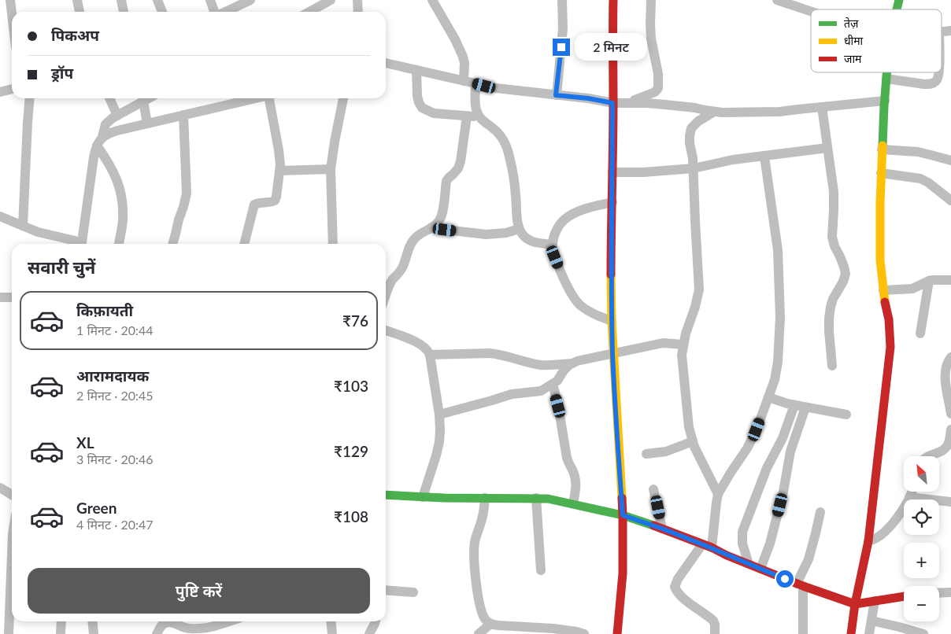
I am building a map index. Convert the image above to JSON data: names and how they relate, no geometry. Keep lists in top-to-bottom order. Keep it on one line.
{"legend":["तेज़","धीमा","जाम"],"north":"top left","page":{"banner":["पिकअप","ड्रॉप"],"bubble":"2 मिनट","heading":"सवारी चुनें","list":[{"name":"किफ़ायती","note":"1 मिनट · 20:44","value":"₹76"},{"name":"आरामदायक","note":"2 मिनट · 20:45","value":"₹103"},{"name":"XL","note":"3 मिनट · 20:46","value":"₹129"},{"name":"Green","note":"4 मिनट · 20:47","value":"₹108"}],"map_buttons":["+","−"],"buttons":"पुष्टि करें"}}
